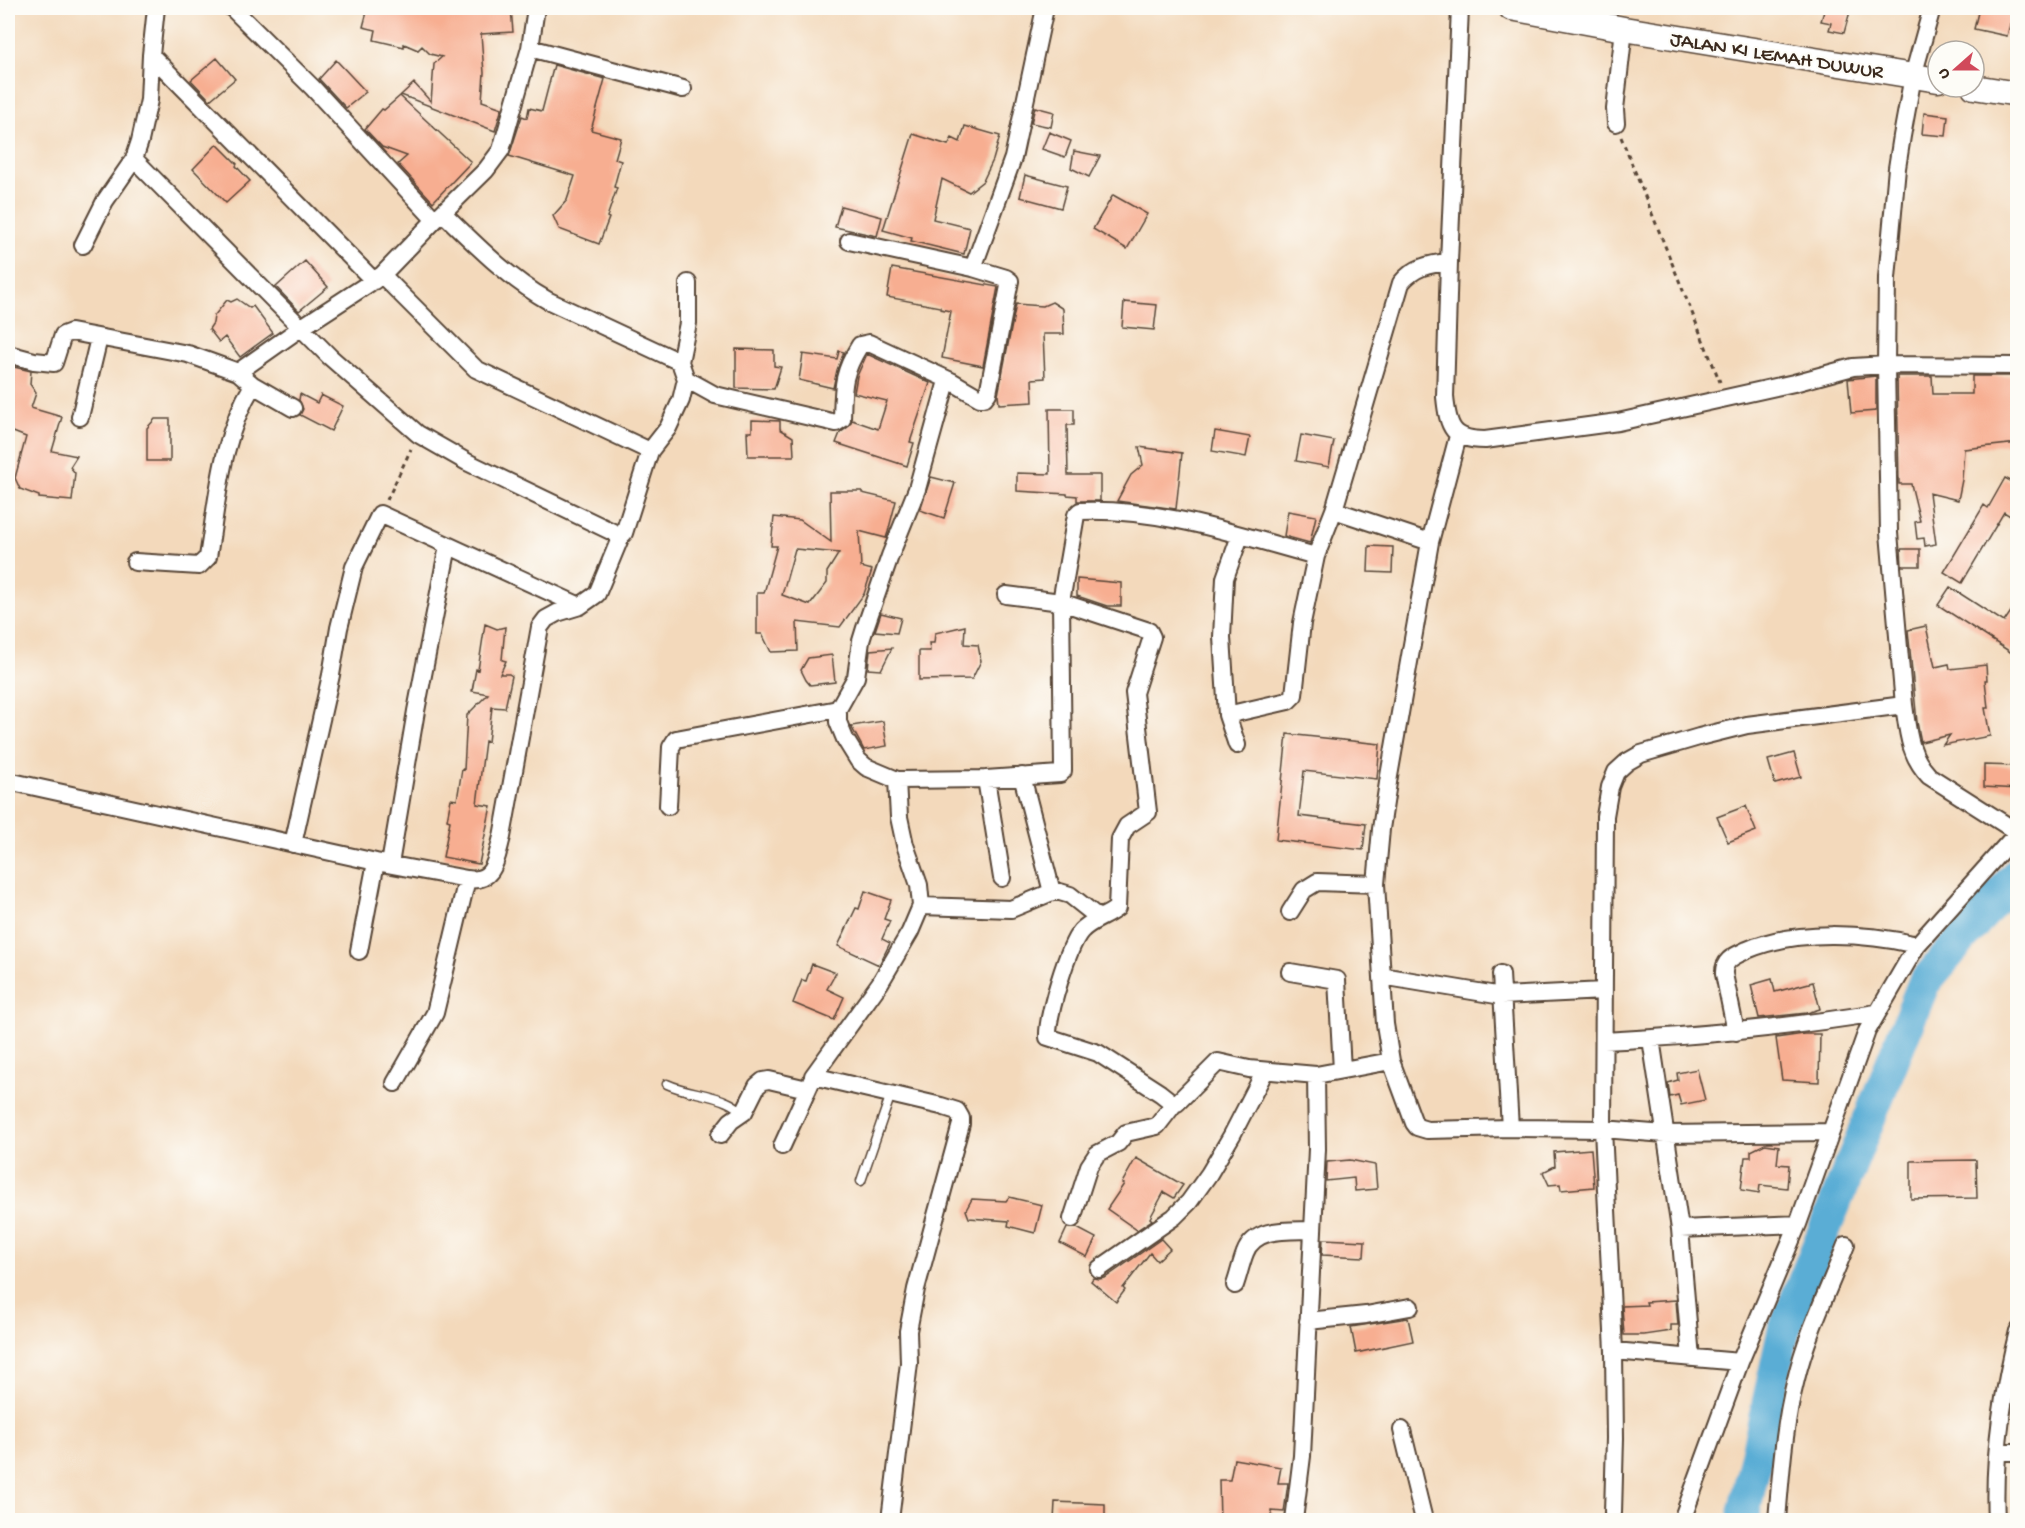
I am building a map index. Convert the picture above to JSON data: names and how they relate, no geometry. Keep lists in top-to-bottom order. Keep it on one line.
{"streets":{"main road":["JALAN KI LEMAH DUWUR"]},"north":"left"}
